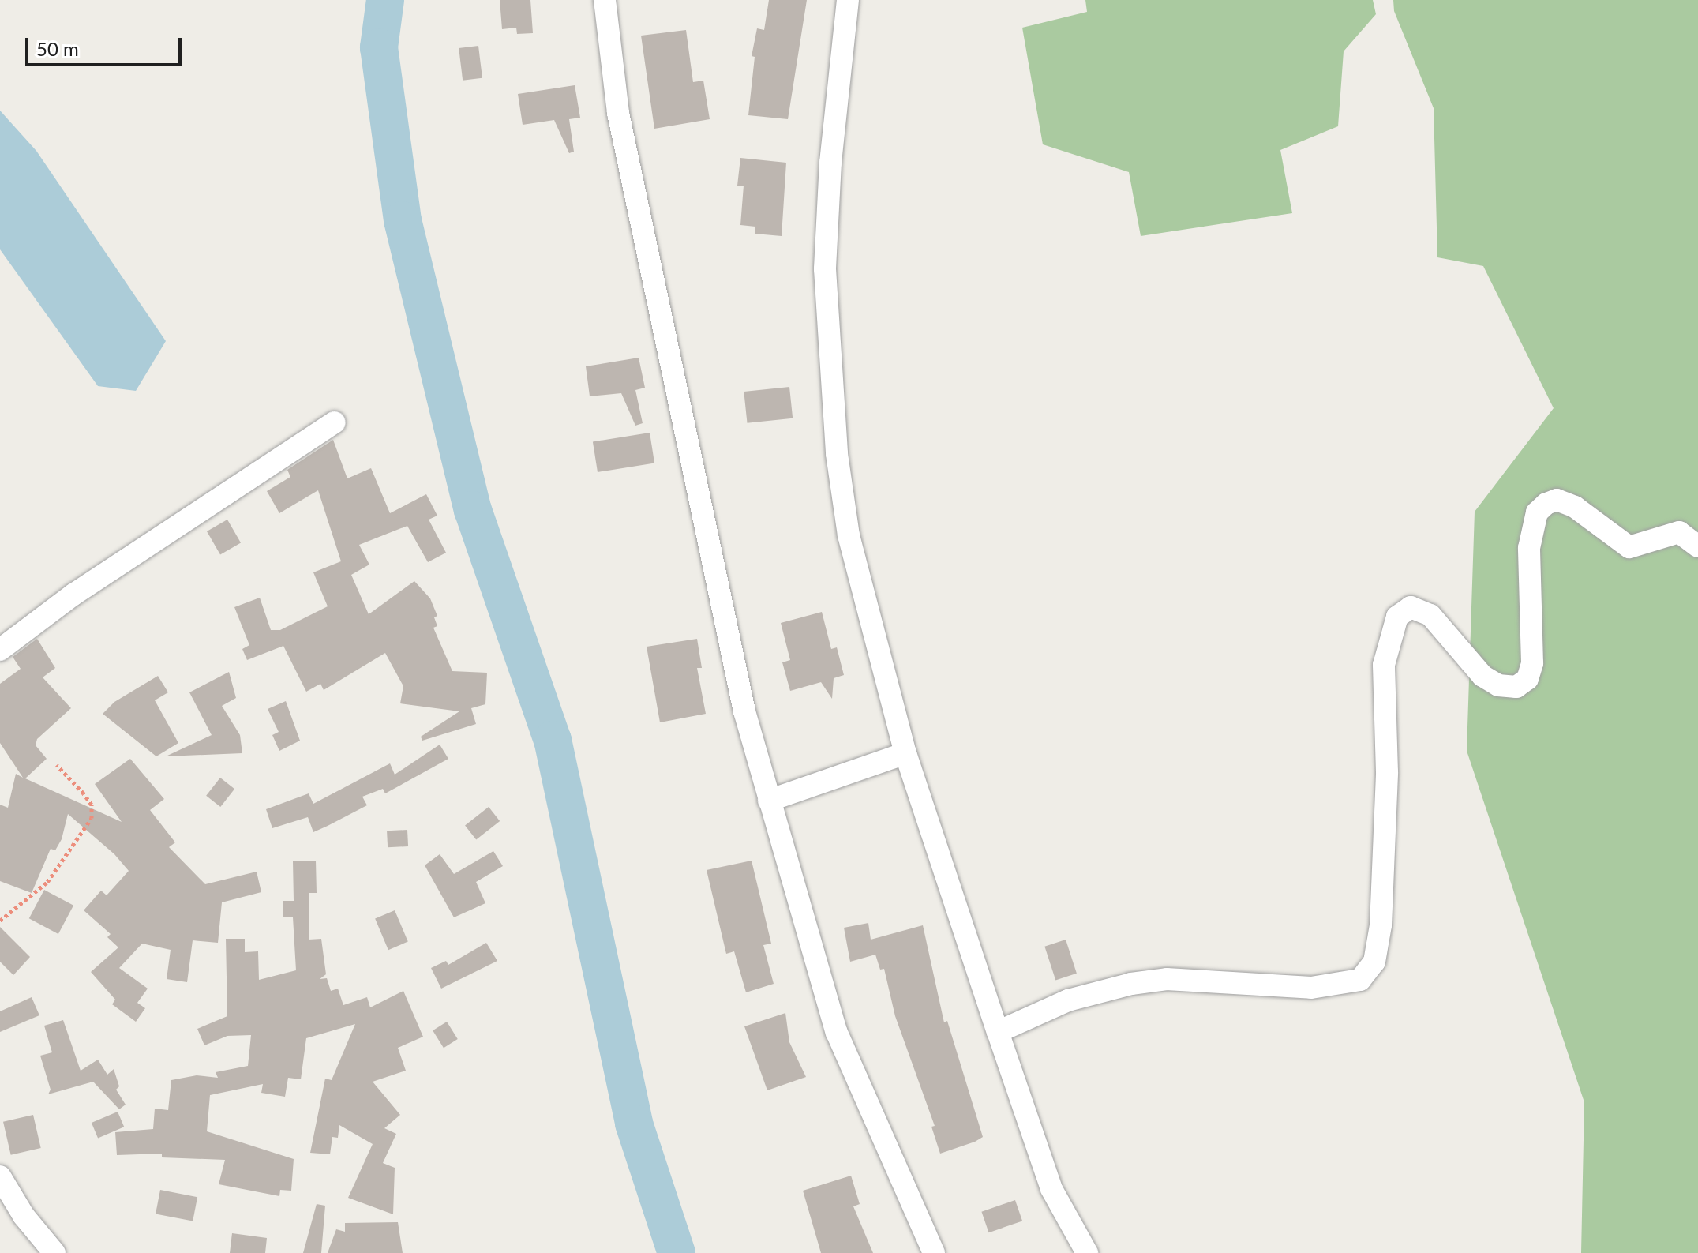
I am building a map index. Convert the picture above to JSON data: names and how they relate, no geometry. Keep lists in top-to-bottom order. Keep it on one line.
{"scale_bar":"50 m"}
